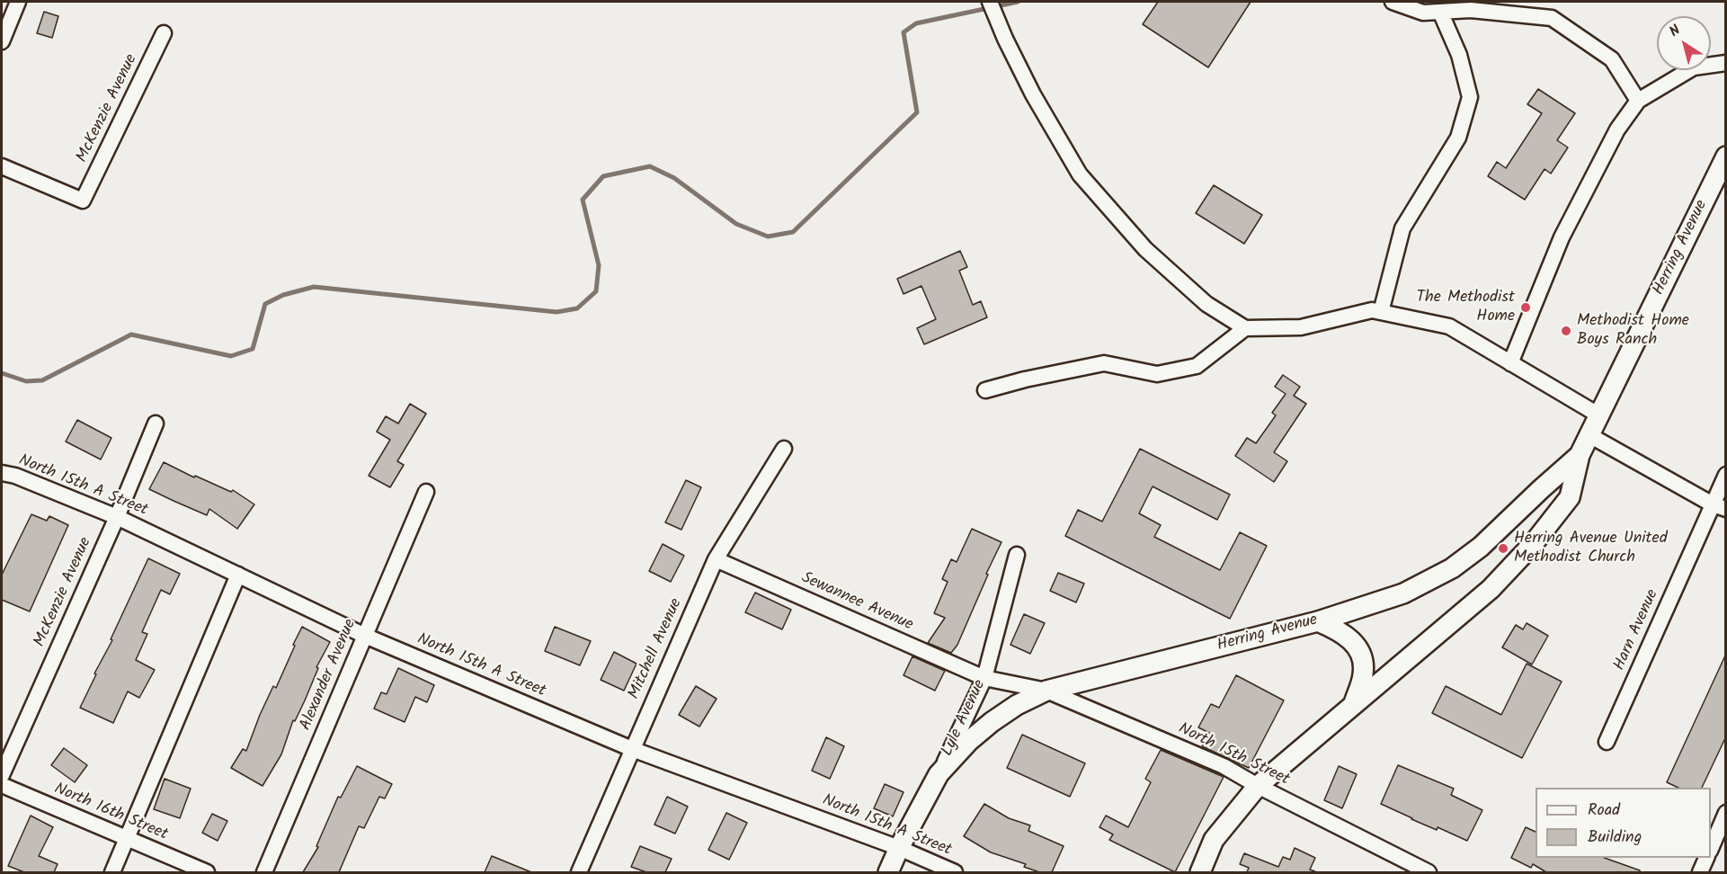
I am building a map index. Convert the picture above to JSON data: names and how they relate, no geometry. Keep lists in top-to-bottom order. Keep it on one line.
{"streets":{"main road":["Herring Avenue","Lyle Avenue"],"street":["McKenzie Avenue","North 15th A Street","Sewannee Avenue","Harn Avenue","Mitchell Avenue","Alexander Avenue","North 15th Street","North 16th Street"]},"crossings":[["McKenzie Avenue","North 15th A Street"],["Herring Avenue","Lyle Avenue"],["Herring Avenue","North 15th Street"],["North 15th A Street","Mitchell Avenue"],["North 15th A Street","Alexander Avenue"],["North 15th A Street","Lyle Avenue"],["Sewannee Avenue","Mitchell Avenue"],["Sewannee Avenue","Lyle Avenue"],["Sewannee Avenue","North 15th Street"],["Lyle Avenue","North 15th Street"]],"places":["The Methodist Home","Methodist Home Boys Ranch","Herring Avenue United Methodist Church"],"legend":["Road","Building"],"north":"top left"}
